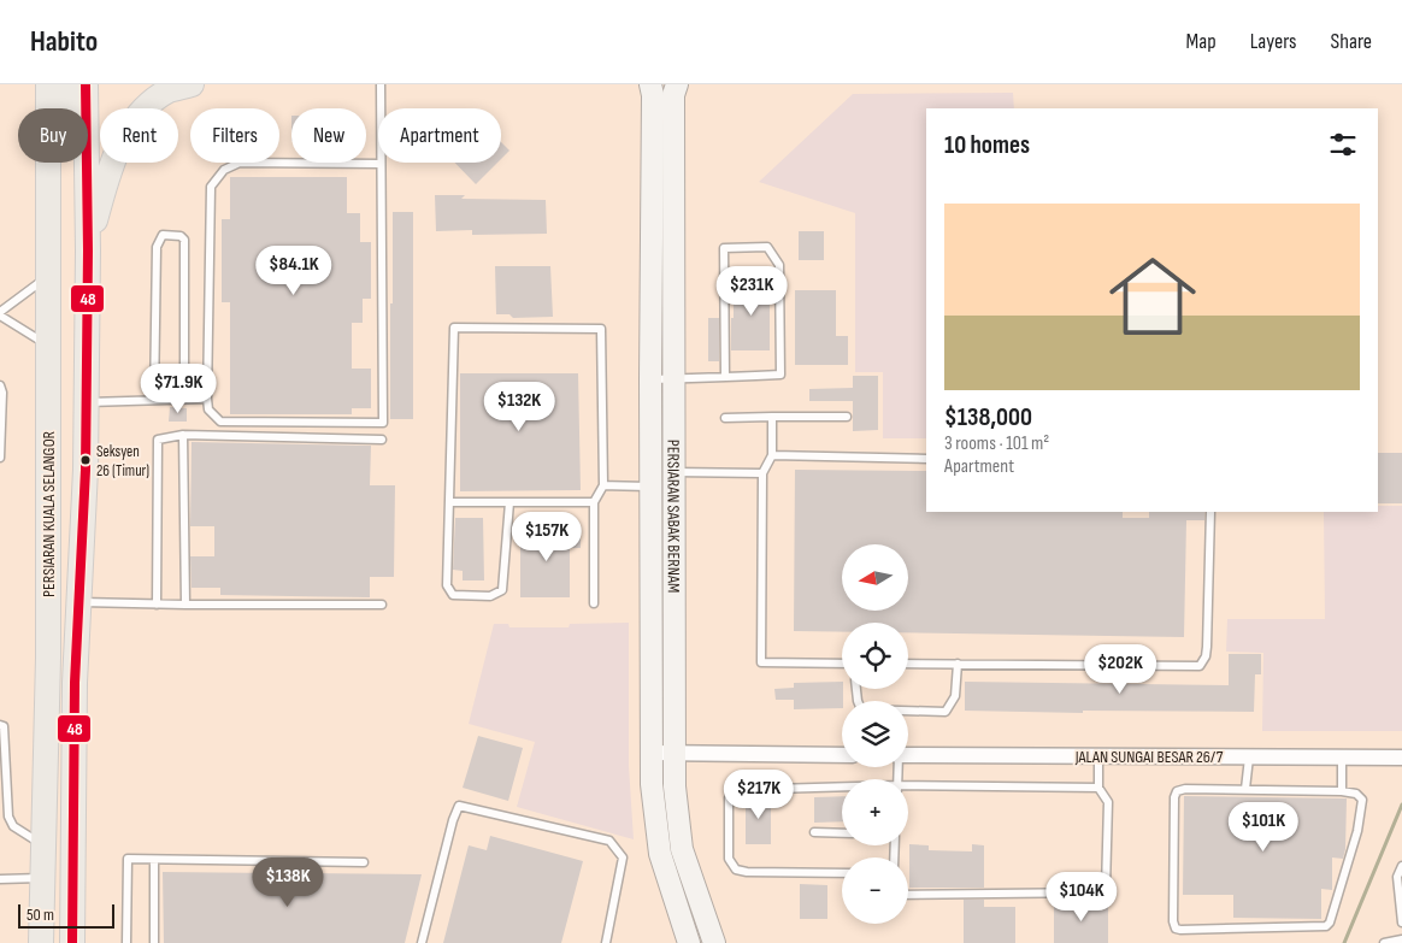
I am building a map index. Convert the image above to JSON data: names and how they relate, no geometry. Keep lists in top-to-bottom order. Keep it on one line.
{"streets":{"main road":["PERSIARAN KUALA SELANGOR"],"street":["PERSIARAN SABAK BERNAM","JALAN SUNGAI BESAR 26/7"]},"places":["Seksyen 26 (Timur)"],"lines":["transit line 48"],"scale_bar":"50 m","north":"left","page":{"header":"Habito","nav":["Map","Layers","Share"],"chip":["Buy","Rent","Filters","New","Apartment"],"heading":"10 homes","list":[{"name":"$138,000","note":"3 rooms · 101 m² · Apartment"}],"price":["$84.1K","$231K","$71.9K","$132K","$157K","$202K","$217K","$101K","$138K","$104K"],"map_buttons":["+","−"],"scale":"50 m"}}
